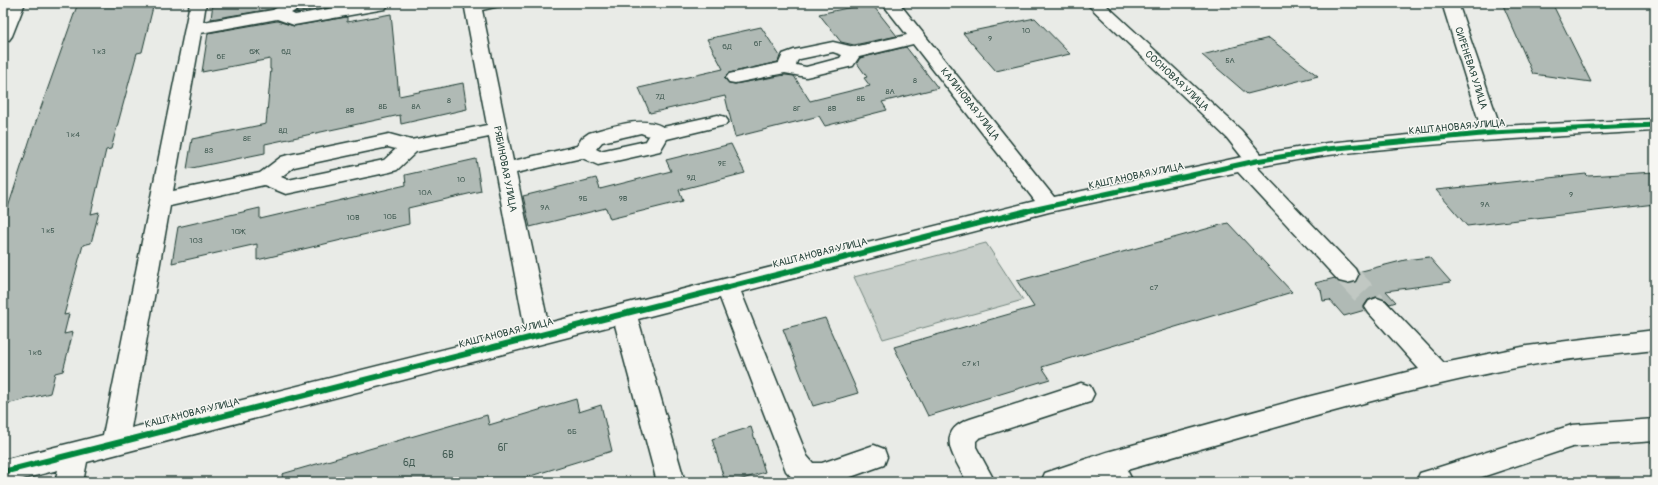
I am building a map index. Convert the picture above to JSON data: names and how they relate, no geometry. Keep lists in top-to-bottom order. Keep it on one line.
{"streets":{"street":["СИРЕНЕВАЯ УЛИЦА","СОСНОВАЯ УЛИЦА","КАЛИНОВАЯ УЛИЦА","КАШТАНОВАЯ УЛИЦА","РЯБИНОВАЯ УЛИЦА"]},"crossings":[["СИРЕНЕВАЯ УЛИЦА","КАШТАНОВАЯ УЛИЦА"],["СОСНОВАЯ УЛИЦА","КАШТАНОВАЯ УЛИЦА"],["КАЛИНОВАЯ УЛИЦА","КАШТАНОВАЯ УЛИЦА"],["КАШТАНОВАЯ УЛИЦА","РЯБИНОВАЯ УЛИЦА"]],"house_numbers":["10","9","6Г","6Д","1 к3","6Ж","6Д","6Е","5А","8","8А","7Д","8Б","8","8Б","8А","8Г","8В","8В","8Д","1 к4","8Е","8З","9Е","9Д","10","10А","9","9Б","9В","9А","9А","10Б","10В","1 к5","10Ж","10З","с7","1 к6","с7 к1","6Б","6Г","6В","6Д"]}
